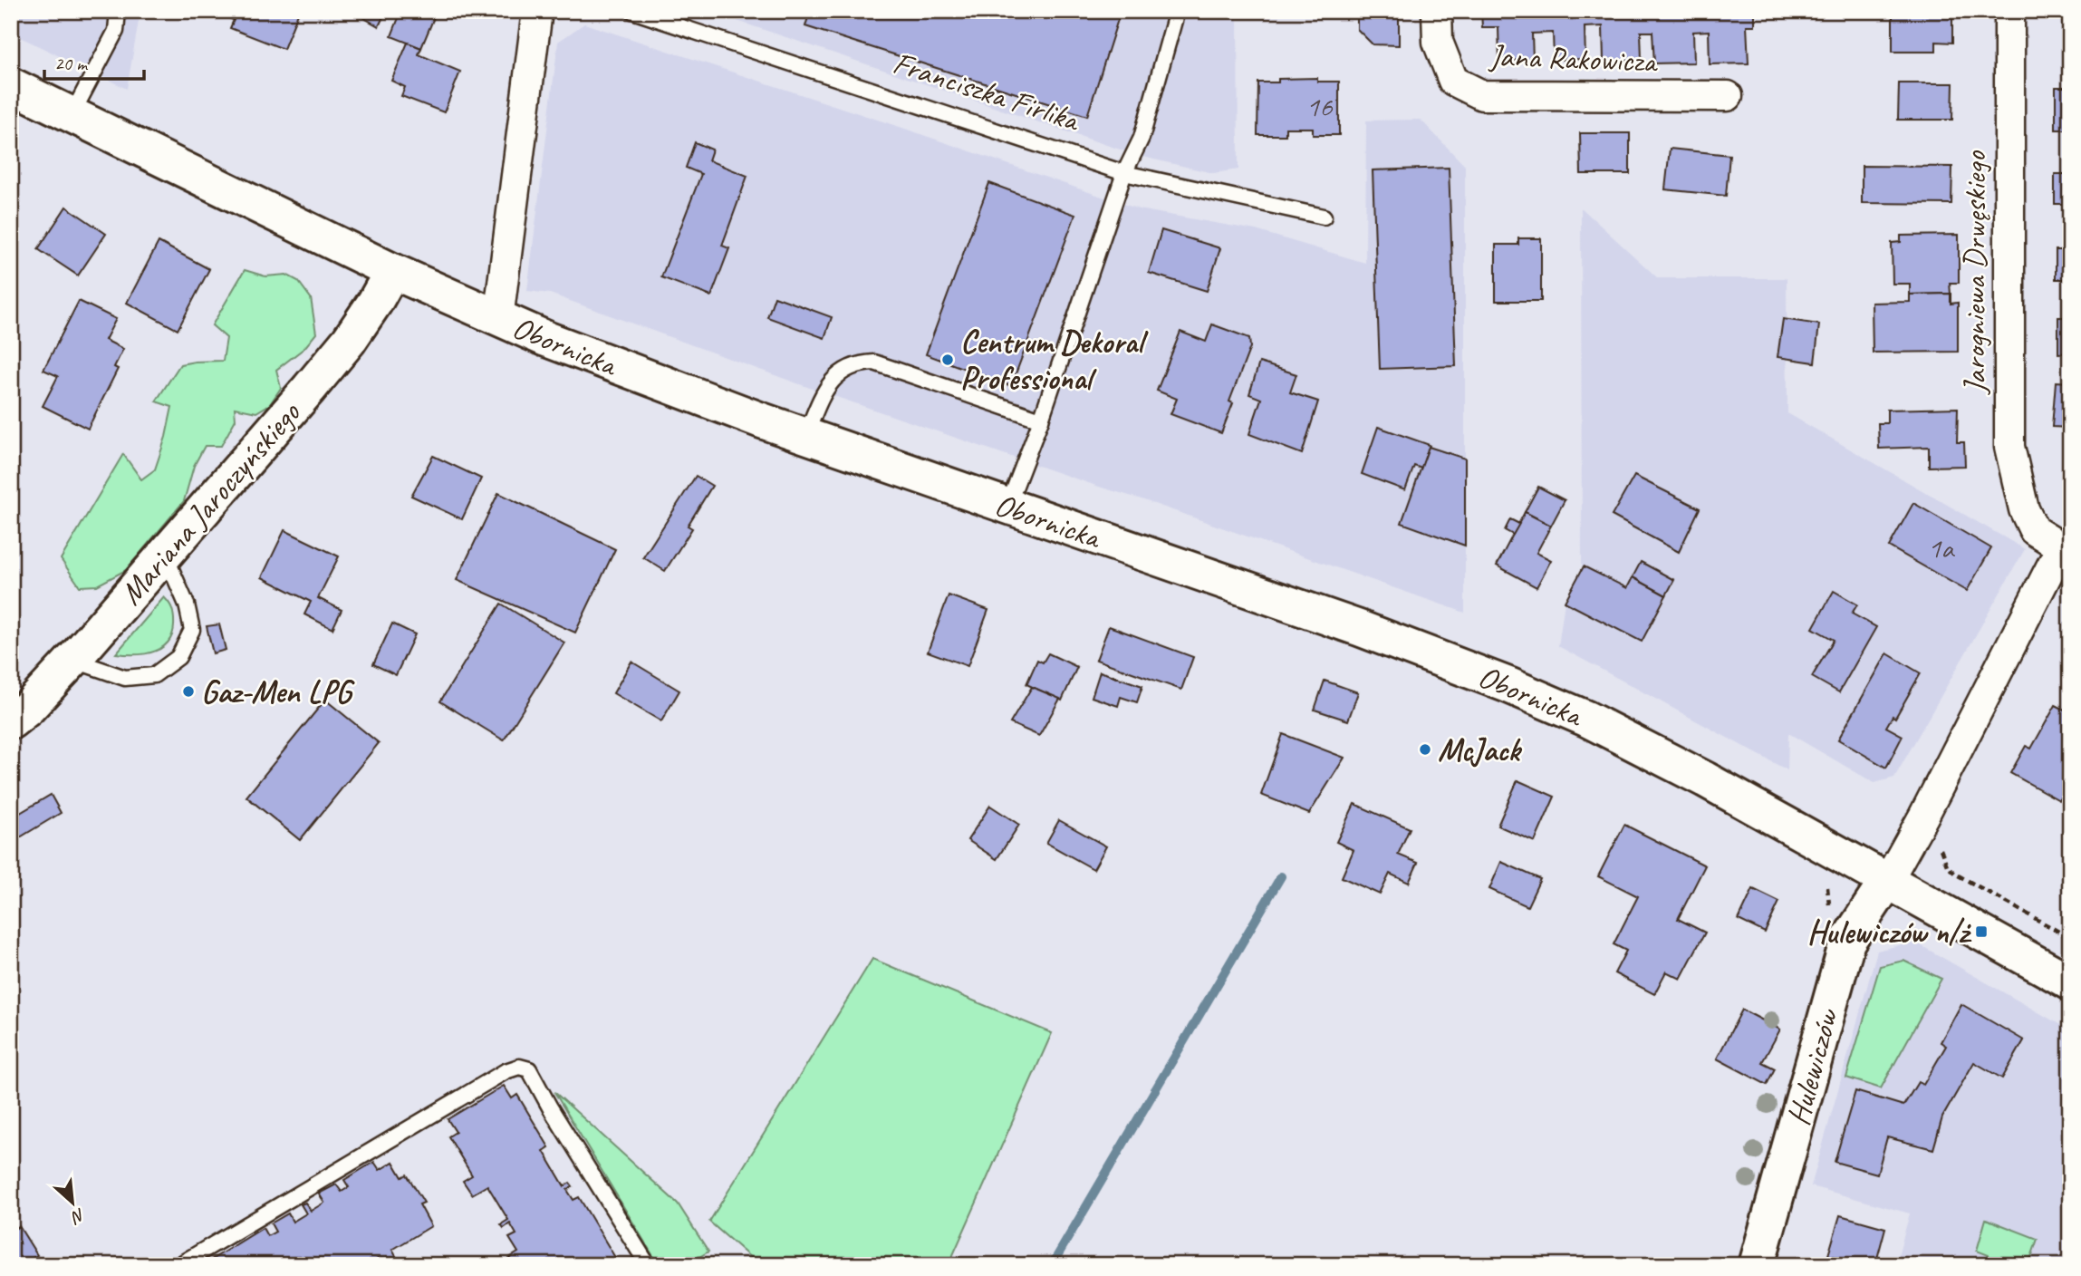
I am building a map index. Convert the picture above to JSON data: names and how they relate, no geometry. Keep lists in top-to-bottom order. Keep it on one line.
{"streets":{"main road":["Obornicka","Mariana Jaroczyńskiego","Hulewiczów"],"street":["Jana Rakowicza","Jarogniewa Drwęskiego"],"lane":["Franciszka Firlika"]},"crossings":[["Obornicka","Mariana Jaroczyńskiego"],["Obornicka","Hulewiczów"]],"places":{"other":["Centrum Dekoral Professional","Gaz-Men LPG","McJack"],"transit":["Hulewiczów n/ż"]},"house_numbers":["16","1a"],"scale_bar":"20 m","north":"bottom right"}
